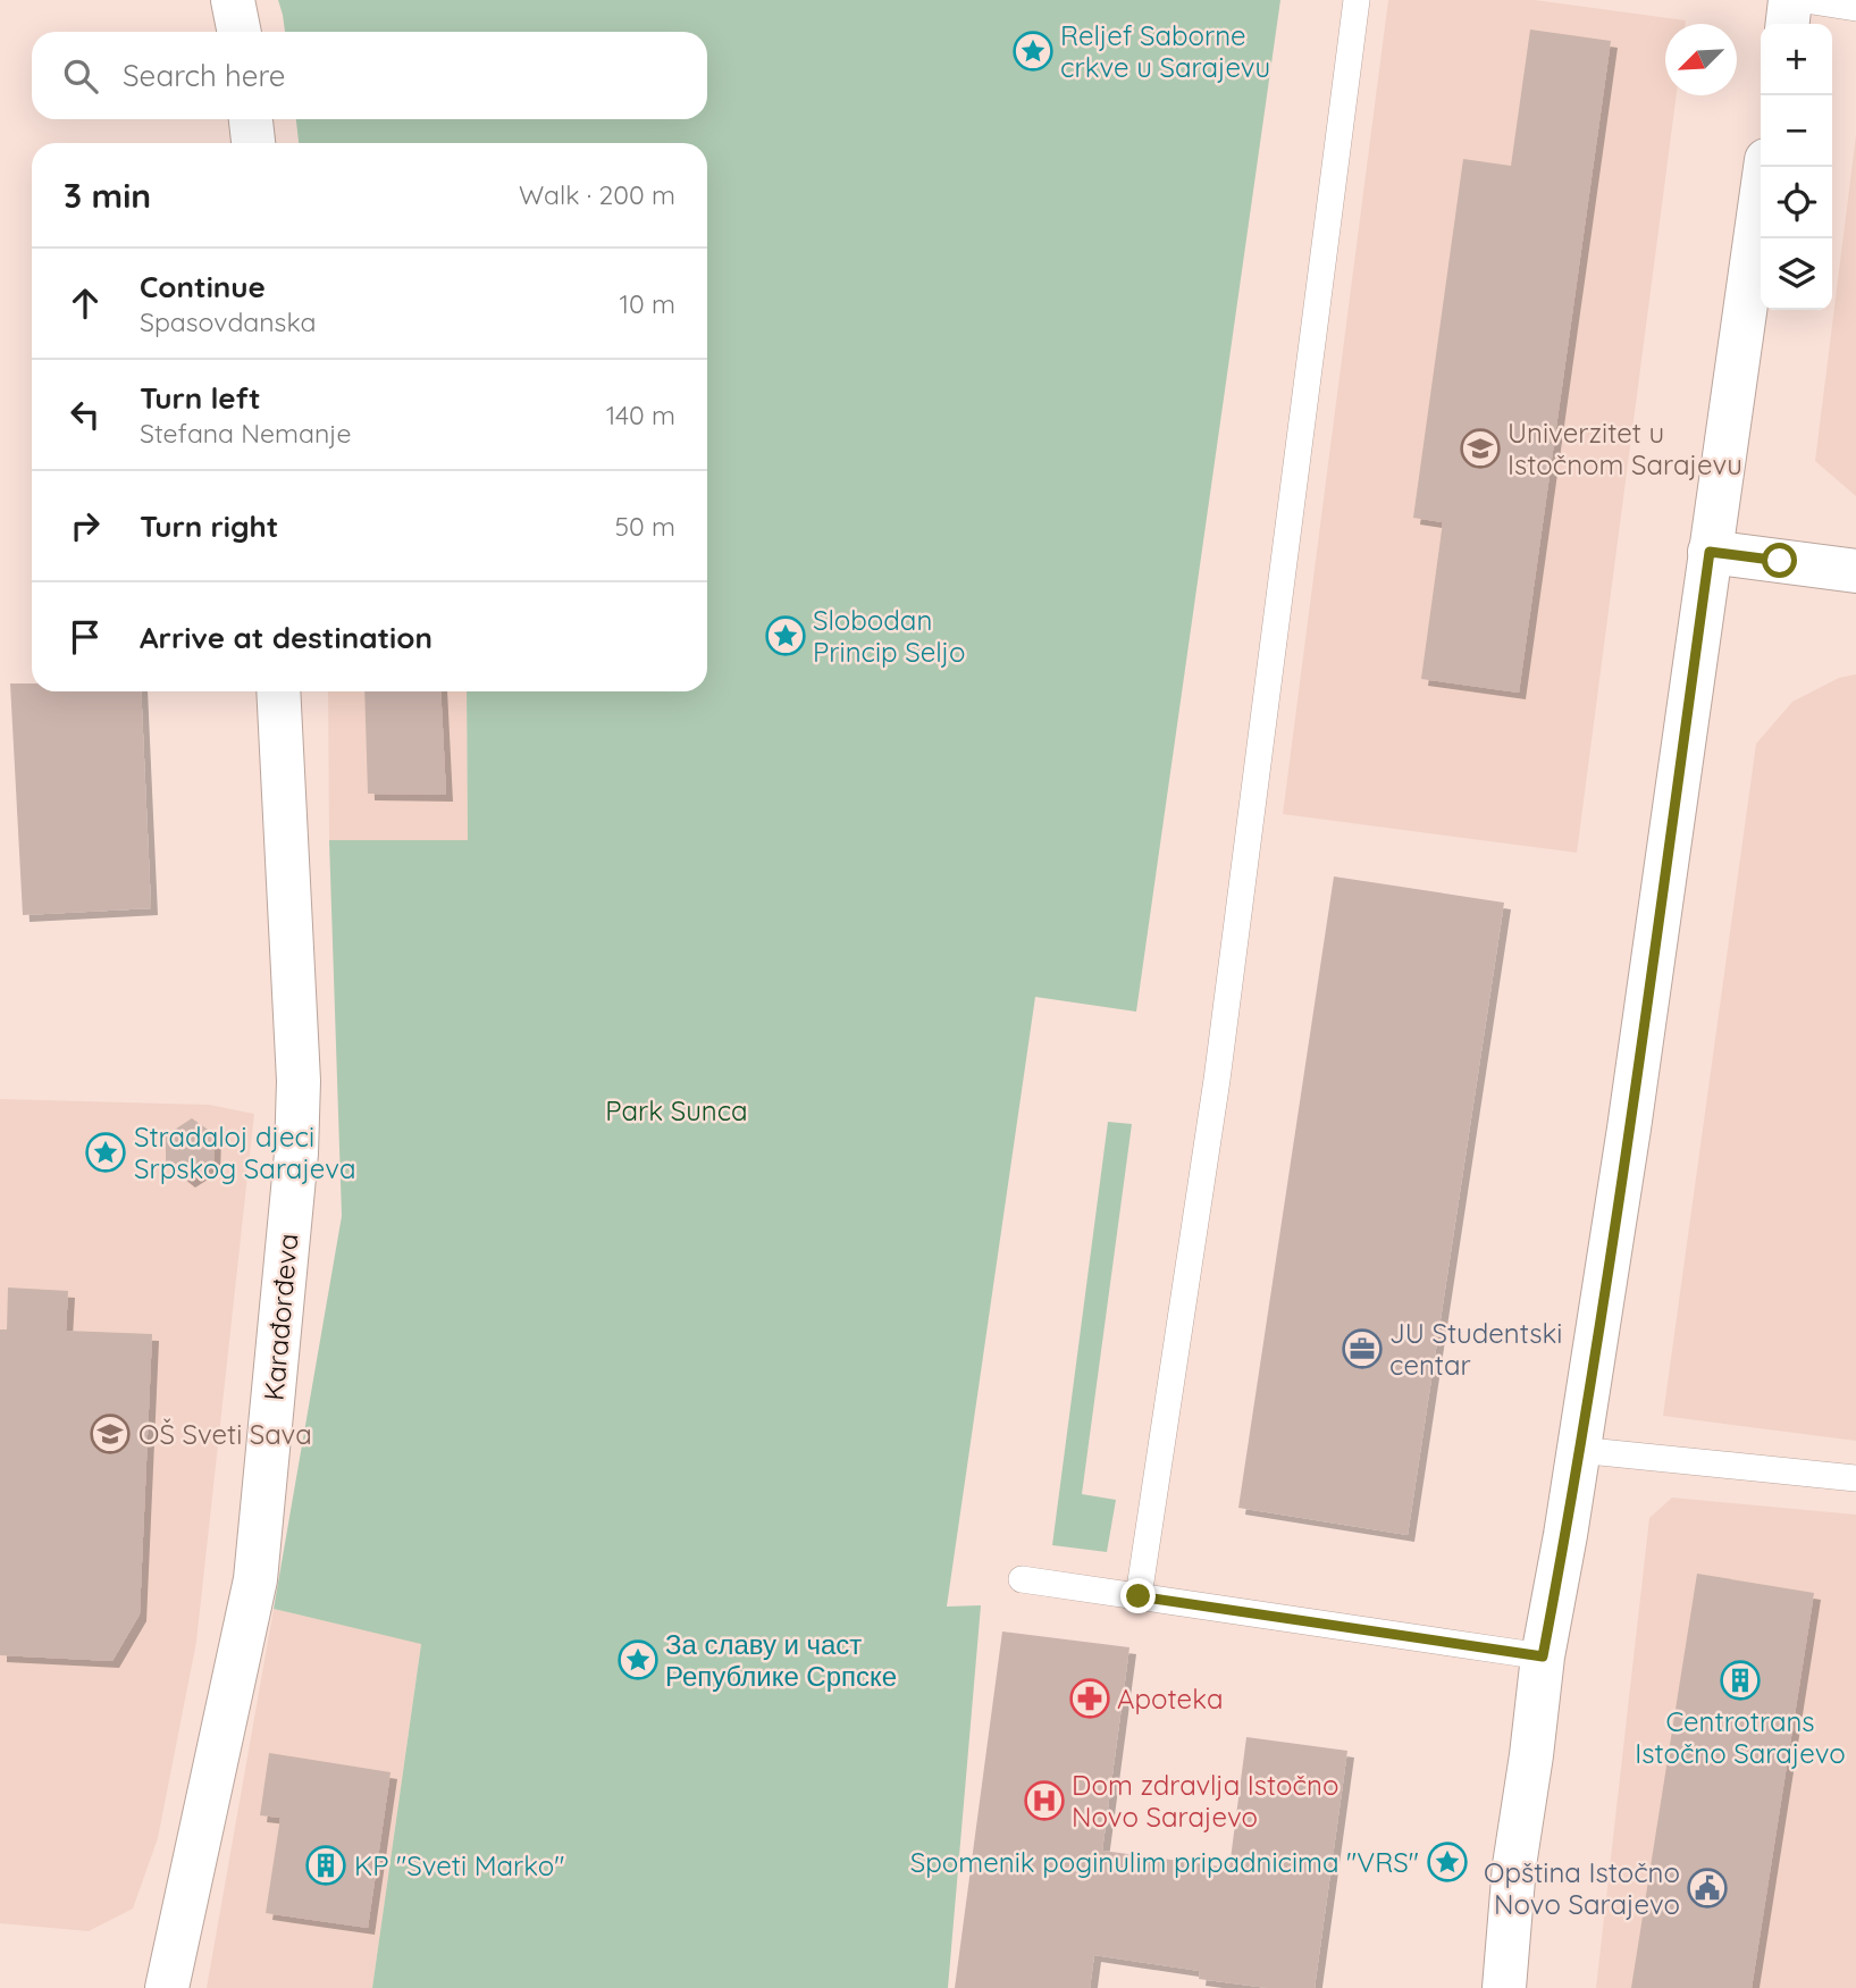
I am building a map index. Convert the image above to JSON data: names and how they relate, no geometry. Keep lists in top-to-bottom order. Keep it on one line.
{"streets":{"main road":["Karađorđeva"]},"parks":["Park Sunca"],"places":{"place":["Reljef Saborne crkve u Sarajevu","Slobodan Princip Seljo","Stradaloj djeci Srpskog Sarajeva","За славу и част Републике Српске","Spomenik poginulim pripadnicima \"VRS\""],"school or university":["Univerzitet u Istočnom Sarajevu","OŠ Sveti Sava"],"office":["JU Studentski centar"],"building":["Centrotrans Istočno Sarajevo","KP \"Sveti Marko\""],"pharmacy":["Apoteka"],"hospital":["Dom zdravlja Istočno Novo Sarajevo"],"public building":["Opština Istočno Novo Sarajevo"]},"north":"bottom left","page":{"map_buttons":["+","−"],"search":"Search here","heading":["3 min","Walk · 200 m"],"list":[["Continue","Spasovdanska","10 m"],["Turn left","Stefana Nemanje","140 m"],["Turn right","50 m"],"Arrive at destination"]}}
